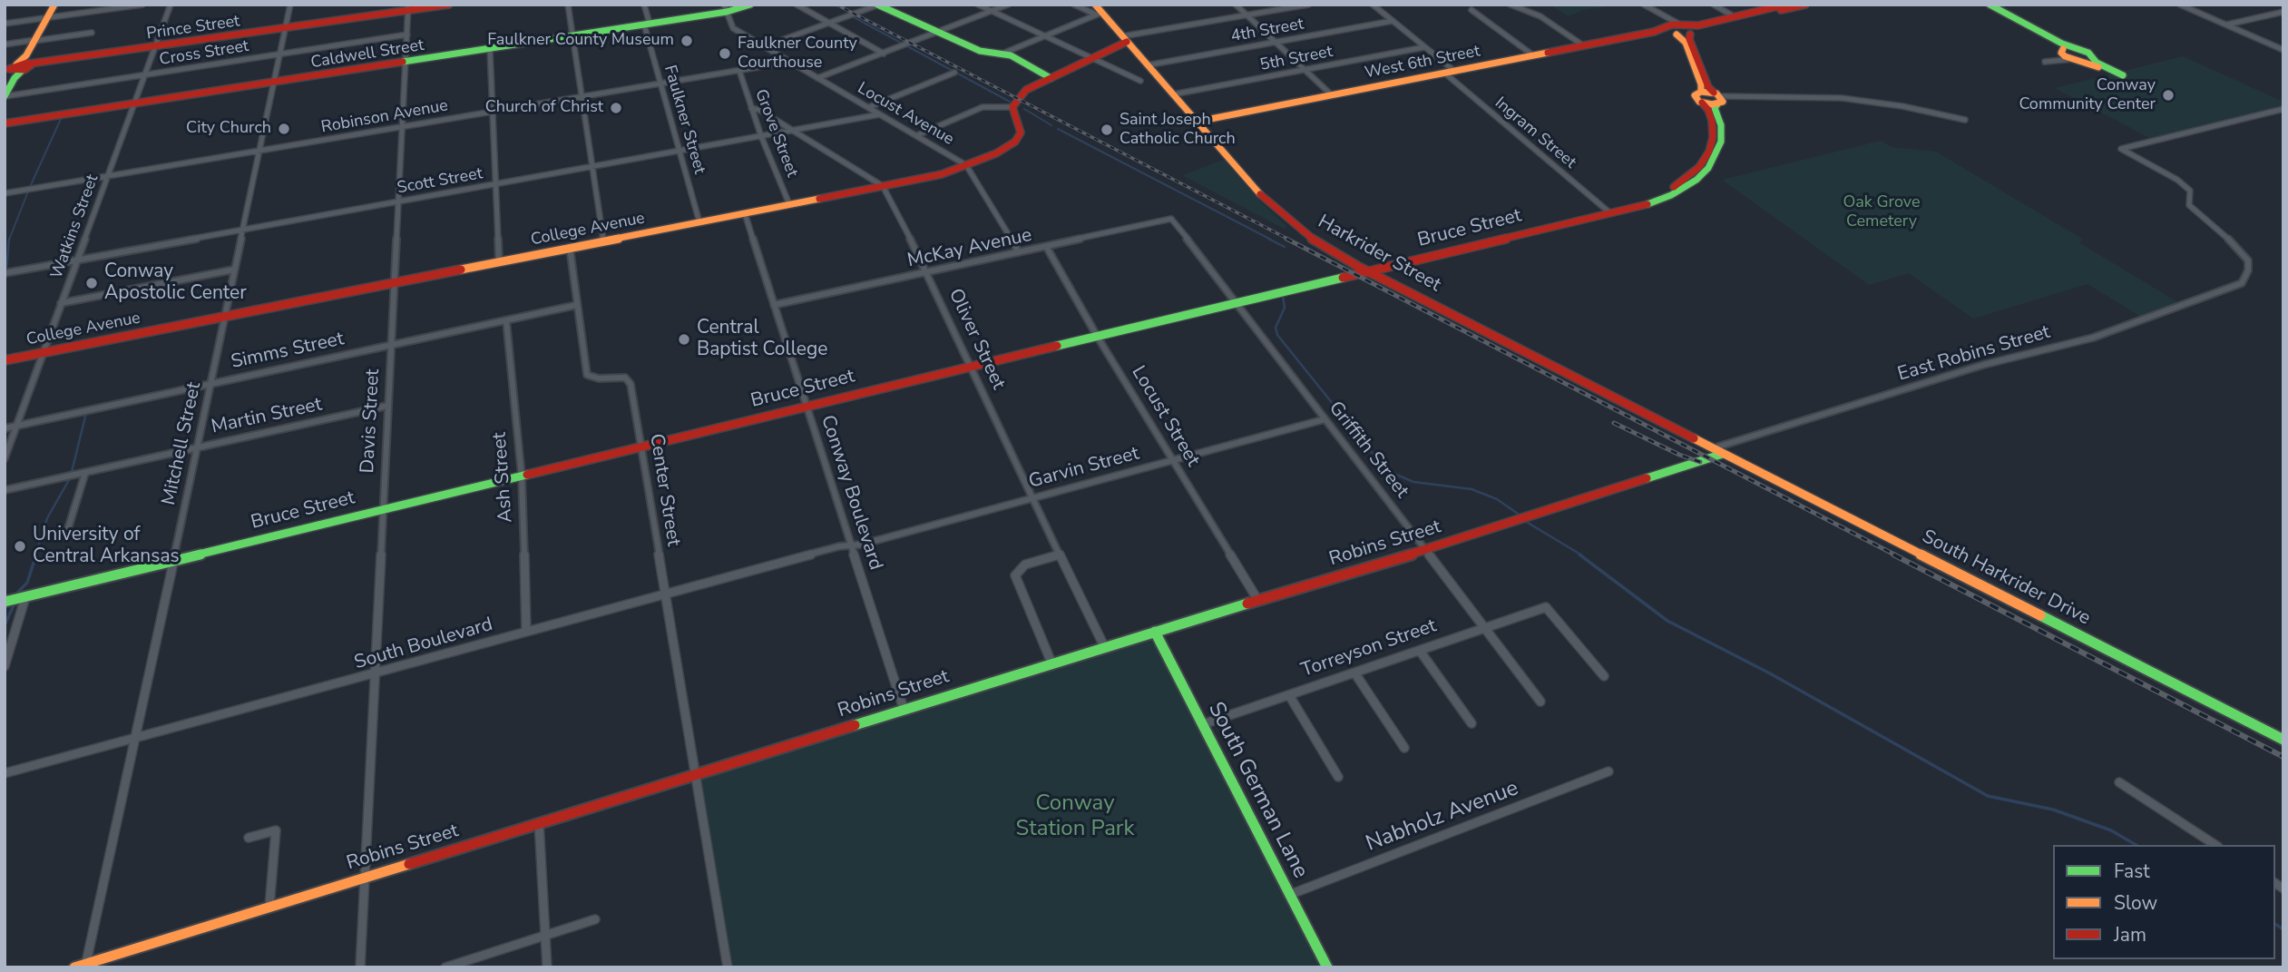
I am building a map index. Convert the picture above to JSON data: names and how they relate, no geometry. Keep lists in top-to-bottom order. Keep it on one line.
{"streets":{"street":["Prince Street","4th Street","Cross Street","Caldwell Street","5th Street","West 6th Street","Locust Avenue","Robinson Avenue","Faulkner Street","Grove Street","Ingram Street","Scott Street","Watkins Street","Bruce Street","College Avenue","McKay Avenue","Harkrider Street","Oliver Street","Simms Street","East Robins Street","Martin Street","Locust Street","Davis Street","Mitchell Street","Griffith Street","Garvin Street","Ash Street","Center Street","Conway Boulevard","Robins Street","South Harkrider Drive","South Boulevard","Torreyson Street","South German Lane","Nabholz Avenue"]},"crossings":[["Prince Street","Watkins Street"],["Prince Street","Davis Street"],["Prince Street","Mitchell Street"],["4th Street","Harkrider Street"],["Cross Street","Watkins Street"],["Cross Street","Davis Street"],["Cross Street","Mitchell Street"],["Caldwell Street","Locust Avenue"],["Caldwell Street","Faulkner Street"],["Caldwell Street","Watkins Street"],["Caldwell Street","Davis Street"],["Caldwell Street","Mitchell Street"],["5th Street","Harkrider Street"],["West 6th Street","Ingram Street"],["West 6th Street","Harkrider Street"],["Locust Avenue","Robinson Avenue"],["Locust Avenue","Scott Street"],["Locust Avenue","College Avenue"],["Locust Avenue","McKay Avenue"],["Robinson Avenue","Faulkner Street"],["Robinson Avenue","Grove Street"],["Robinson Avenue","Watkins Street"],["Robinson Avenue","Davis Street"],["Robinson Avenue","Mitchell Street"],["Faulkner Street","Scott Street"],["Faulkner Street","College Avenue"],["Grove Street","Scott Street"],["Grove Street","College Avenue"],["Grove Street","Oliver Street"],["Ingram Street","Bruce Street"],["Scott Street","Watkins Street"],["Scott Street","Oliver Street"],["Scott Street","Davis Street"],["Scott Street","Mitchell Street"],["Watkins Street","College Avenue"],["Watkins Street","Simms Street"],["Bruce Street","Harkrider Street"],["Bruce Street","Oliver Street"],["Bruce Street","Locust Street"],["Bruce Street","Davis Street"],["Bruce Street","Mitchell Street"],["Bruce Street","Griffith Street"],["Bruce Street","Ash Street"],["Bruce Street","Center Street"],["Bruce Street","Conway Boulevard"],["College Avenue","Oliver Street"],["College Avenue","Davis Street"],["College Avenue","Mitchell Street"],["College Avenue","Center Street"],["College Avenue","Conway Boulevard"],["McKay Avenue","Oliver Street"],["McKay Avenue","Locust Street"],["McKay Avenue","Griffith Street"],["McKay Avenue","Conway Boulevard"],["Harkrider Street","East Robins Street"],["Harkrider Street","South Harkrider Drive"],["Oliver Street","Garvin Street"],["Oliver Street","Robins Street"],["Simms Street","Davis Street"],["Simms Street","Mitchell Street"],["Simms Street","Ash Street"],["Simms Street","Center Street"],["East Robins Street","South Harkrider Drive"],["Martin Street","Davis Street"],["Martin Street","Mitchell Street"],["Locust Street","Garvin Street"],["Locust Street","Robins Street"],["Davis Street","Robins Street"],["Davis Street","South Boulevard"],["Mitchell Street","Robins Street"],["Mitchell Street","South Boulevard"],["Griffith Street","Garvin Street"],["Griffith Street","Robins Street"],["Griffith Street","Torreyson Street"],["Garvin Street","Conway Boulevard"],["Garvin Street","South Boulevard"],["Ash Street","South Boulevard"],["Center Street","Robins Street"],["Center Street","South Boulevard"],["Conway Boulevard","Robins Street"],["Conway Boulevard","South Boulevard"],["Robins Street","South Harkrider Drive"],["Robins Street","South German Lane"],["Torreyson Street","South German Lane"],["South German Lane","Nabholz Avenue"]],"parks":["Oak Grove Cemetery","Conway Station Park"],"places":["Faulkner County Museum","Faulkner County Courthouse","Conway Community Center","Church of Christ","City Church","Saint Joseph Catholic Church","Conway Apostolic Center","Central Baptist College","University of Central Arkansas"],"legend":["Fast","Slow","Jam"]}
